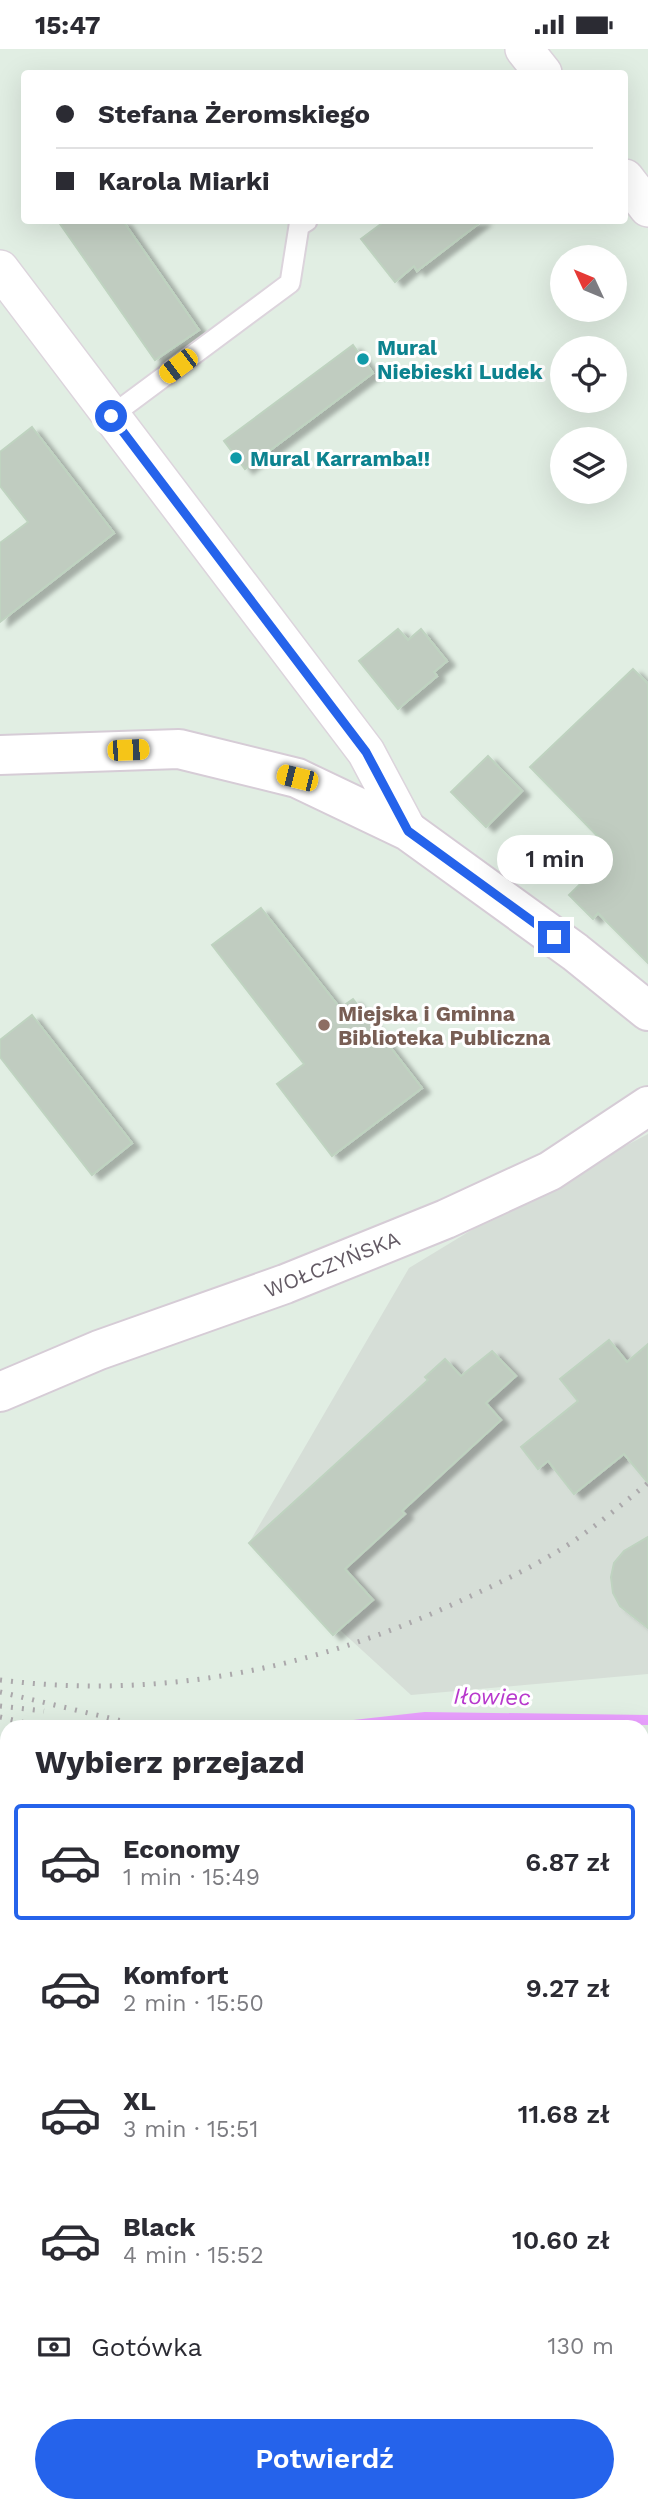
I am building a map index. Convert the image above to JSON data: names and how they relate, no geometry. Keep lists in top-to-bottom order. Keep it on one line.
{"streets":{"street":["WOŁCZYŃSKA"]},"water":["Iłowiec"],"places":["Mural Niebieski Ludek","Mural Karramba!!","Miejska i Gminna Biblioteka Publiczna"],"north":"top left","page":{"status":"15:47","banner":["Stefana Żeromskiego","Karola Miarki"],"bubble":"1 min","heading":"Wybierz przejazd","list":[{"name":"Economy","note":"1 min · 15:49","value":"6.87 zł"},{"name":"Komfort","note":"2 min · 15:50","value":"9.27 zł"},{"name":"XL","note":"3 min · 15:51","value":"11.68 zł"},{"name":"Black","note":"4 min · 15:52","value":"10.60 zł"}],"pay":["Gotówka","130 m"],"buttons":"Potwierdź"}}
